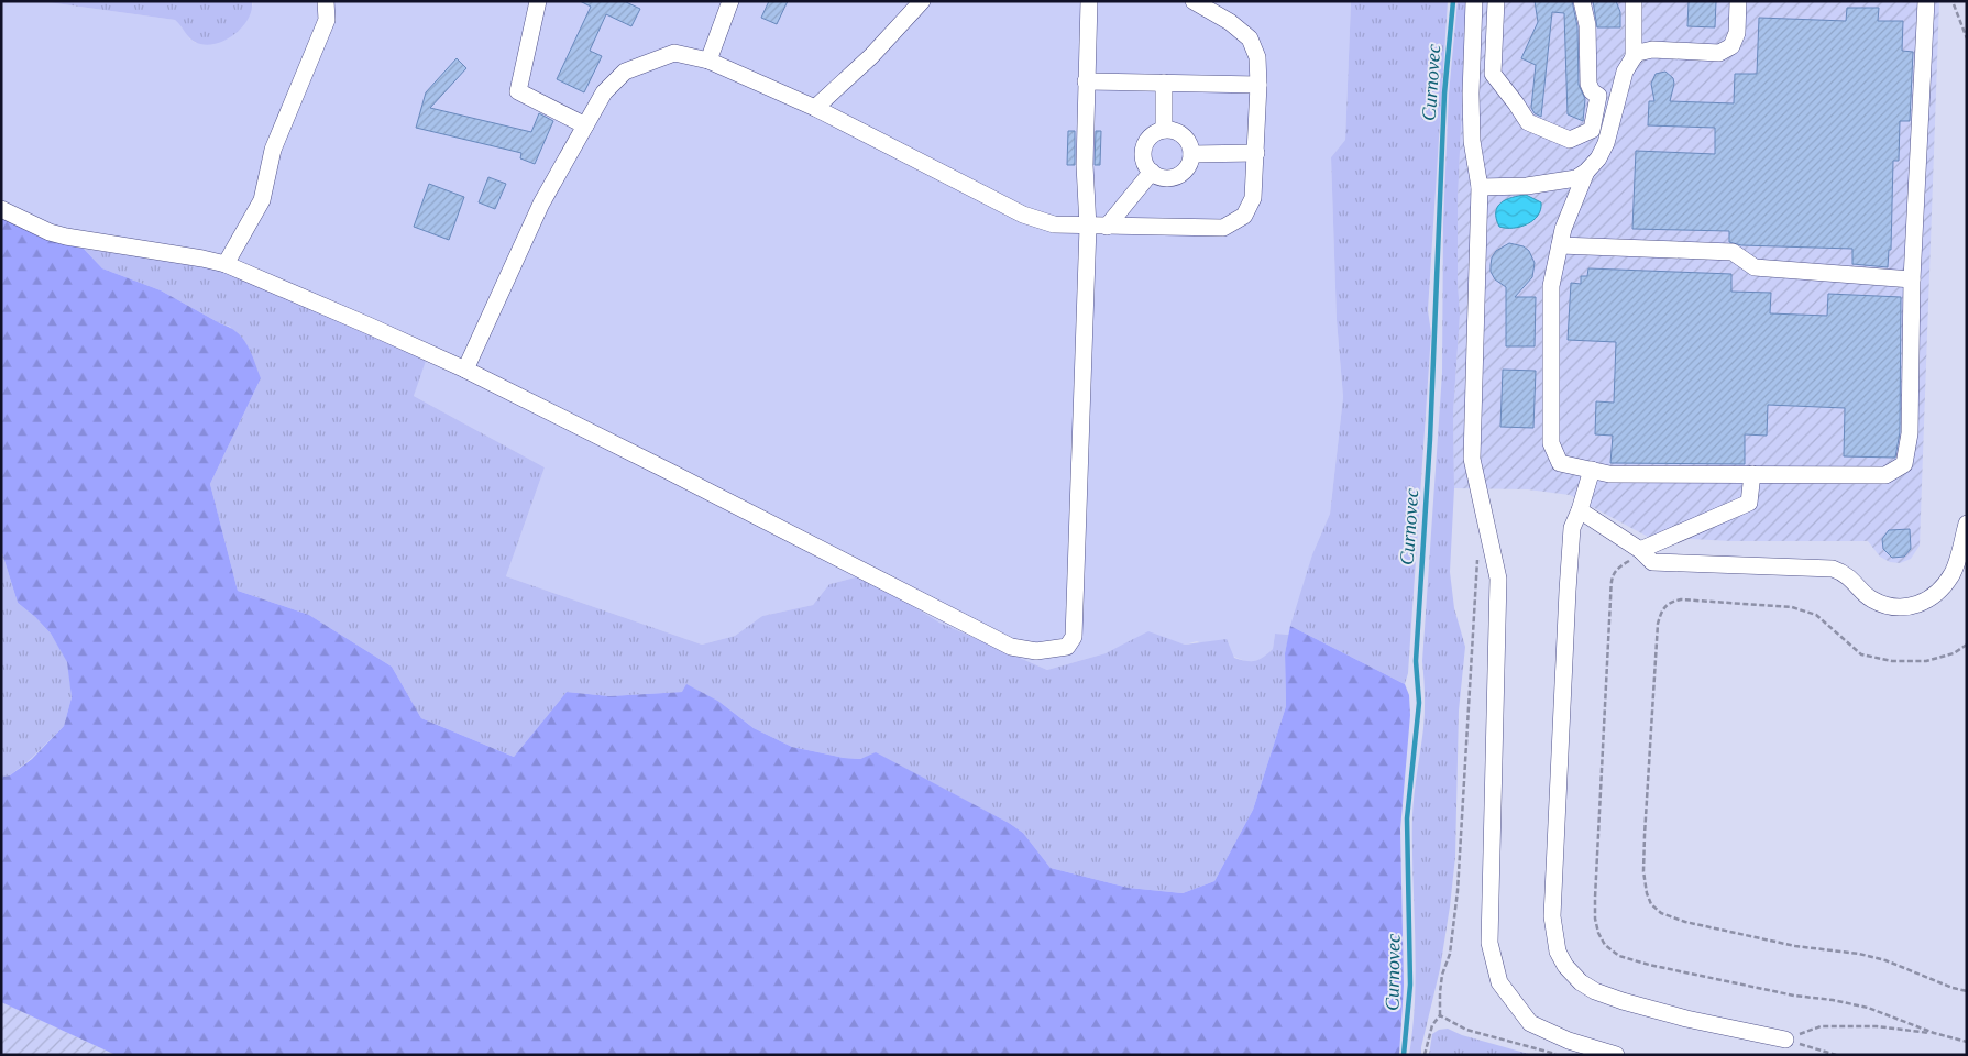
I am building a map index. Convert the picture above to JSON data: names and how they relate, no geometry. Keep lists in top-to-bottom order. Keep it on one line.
{"water":["Curnovec"]}
